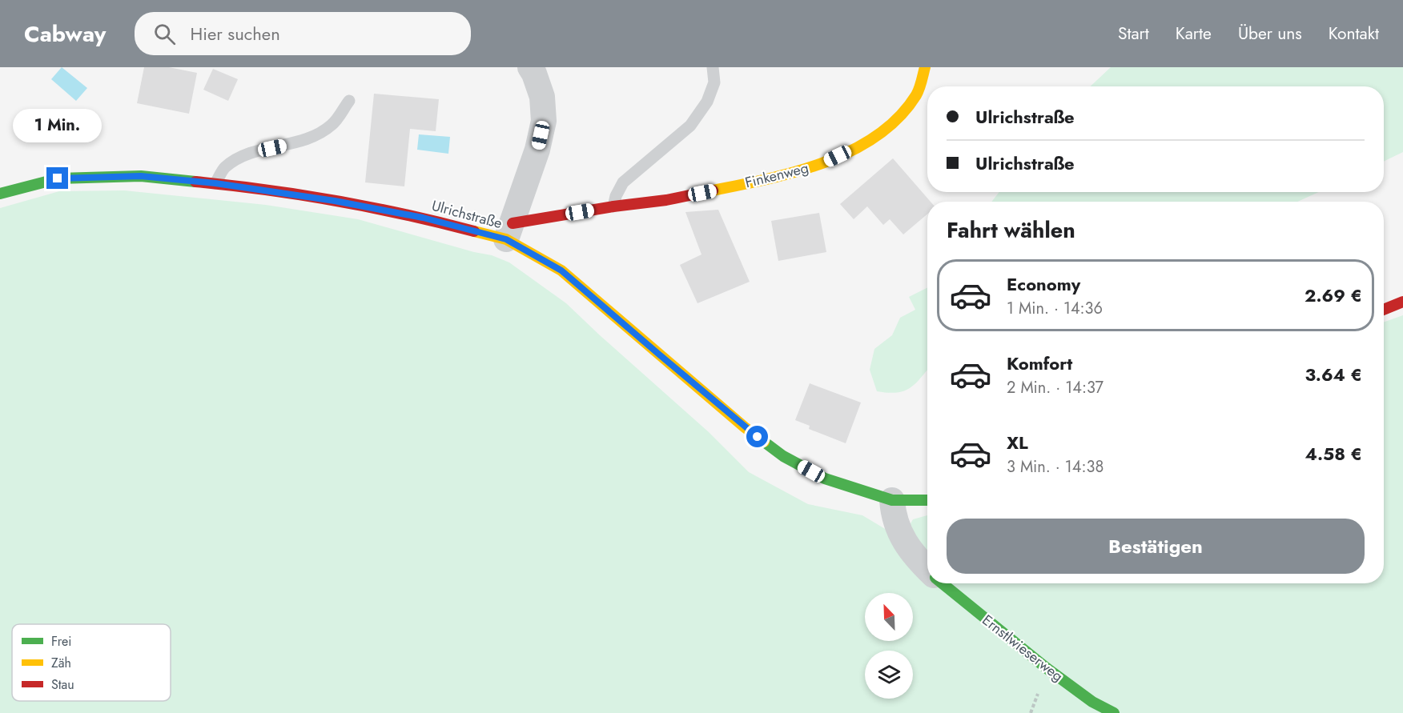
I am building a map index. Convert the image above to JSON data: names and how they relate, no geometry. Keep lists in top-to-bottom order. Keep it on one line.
{"streets":{"street":["Finkenweg","Ulrichstraße","Ernstlwieserweg"]},"crossings":[["Finkenweg","Ulrichstraße"],["Ulrichstraße","Ernstlwieserweg"]],"legend":["Frei","Zäh","Stau"],"north":"top left","page":{"header":"Cabway","search":"Hier suchen","nav":["Start","Karte","Über uns","Kontakt"],"banner":["Ulrichstraße","Ulrichstraße"],"bubble":"1 Min.","heading":"Fahrt wählen","list":[{"name":"Economy","note":"1 Min. · 14:36","value":"2.69 €"},{"name":"Komfort","note":"2 Min. · 14:37","value":"3.64 €"},{"name":"XL","note":"3 Min. · 14:38","value":"4.58 €"}],"buttons":"Bestätigen"}}
